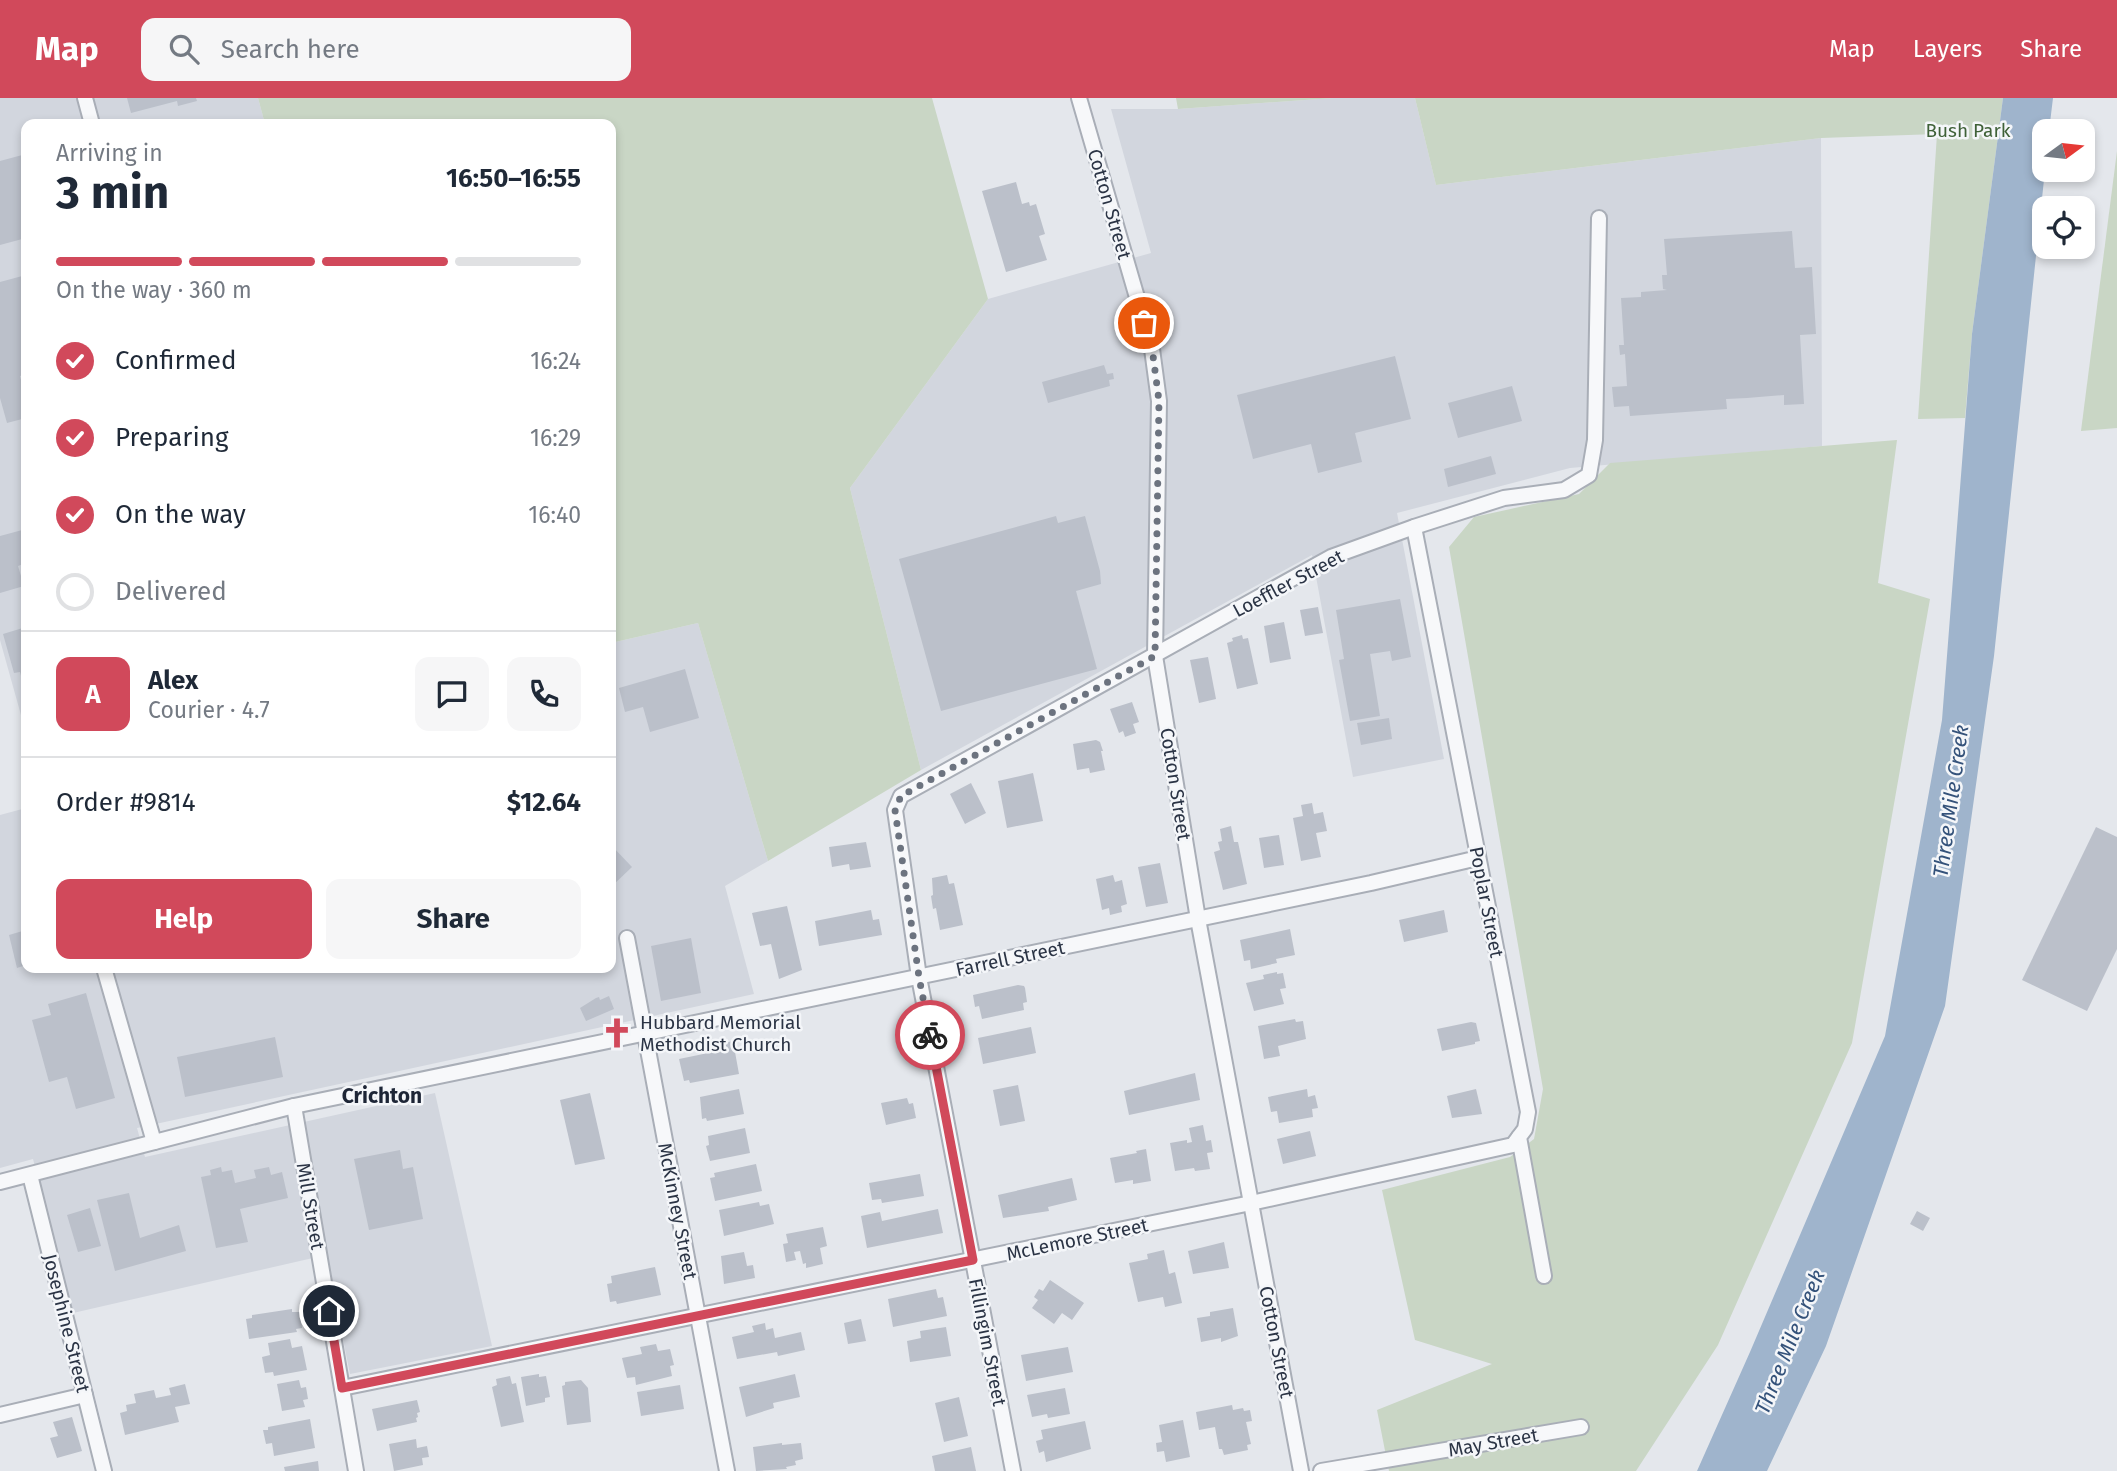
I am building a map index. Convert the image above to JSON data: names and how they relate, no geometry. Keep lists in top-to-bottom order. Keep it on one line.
{"streets":{"street":["Cotton Street","Loeffler Street","Poplar Street","Farrell Street","Mill Street","McKinney Street","McLemore Street","Josephine Street","Fillingim Street","May Street"]},"crossings":[["Cotton Street","Loeffler Street"],["Cotton Street","Farrell Street"],["Cotton Street","McLemore Street"],["Loeffler Street","Poplar Street"],["Loeffler Street","Fillingim Street"],["Poplar Street","Farrell Street"],["Poplar Street","McLemore Street"],["Farrell Street","Mill Street"],["Farrell Street","McKinney Street"],["Farrell Street","Josephine Street"],["Farrell Street","Fillingim Street"],["Mill Street","McLemore Street"],["McKinney Street","McLemore Street"],["McLemore Street","Fillingim Street"]],"districts":["Crichton"],"water":["Three Mile Creek"],"parks":["Bush Park"],"places":{"church":["Hubbard Memorial Methodist Church"]},"north":"right","page":{"header":"Map","search":"Search here","nav":["Map","Layers","Share"],"heading":["3 min","Arriving in","16:50–16:55"],"panel":["Alex","Courier · 4.7","Order #9814","$12.64"],"bar":"On the way · 360 m","list":[["Confirmed","16:24"],["Preparing","16:29"],["On the way","16:40"],"Delivered"],"round":"A","buttons":["Help","Share"]}}
